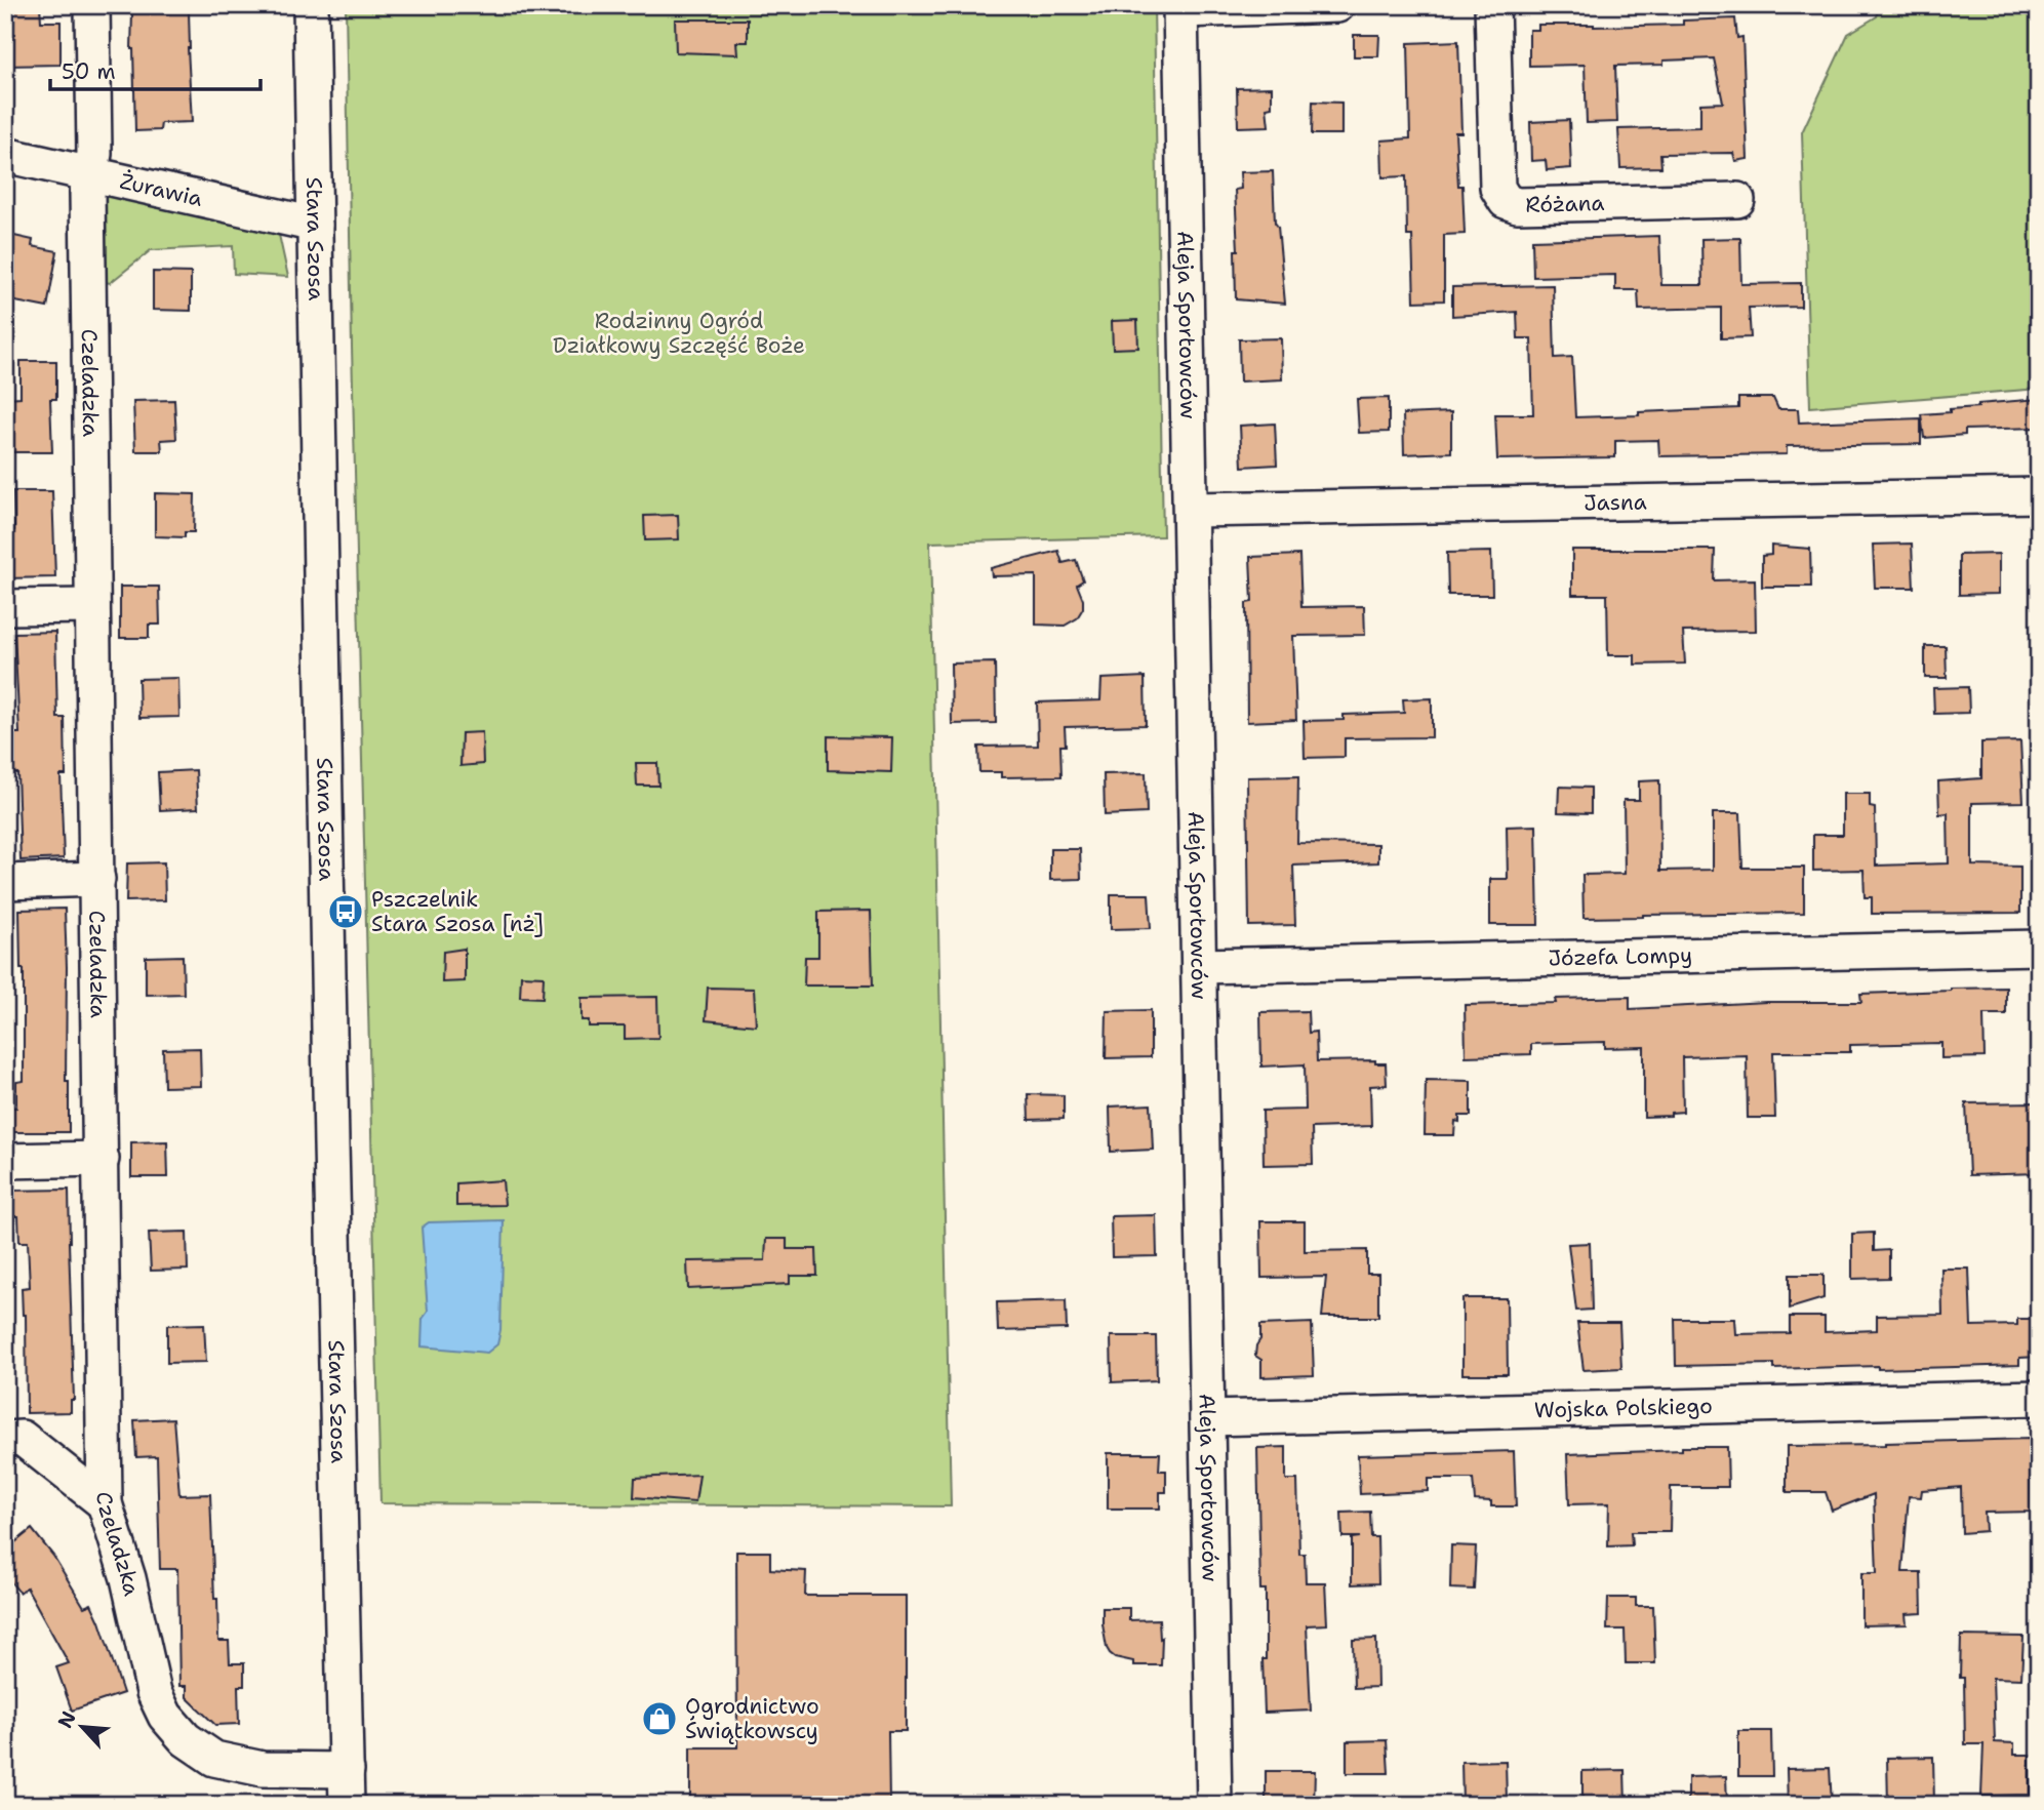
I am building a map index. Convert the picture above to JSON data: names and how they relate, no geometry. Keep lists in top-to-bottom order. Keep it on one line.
{"streets":{"street":["Żurawia","Różana","Stara Szosa","Aleja Sportowców","Czeladzka","Jasna","Józefa Lompy","Wojska Polskiego"]},"crossings":[["Żurawia","Stara Szosa"],["Żurawia","Czeladzka"],["Stara Szosa","Czeladzka"],["Aleja Sportowców","Jasna"],["Aleja Sportowców","Józefa Lompy"],["Aleja Sportowców","Wojska Polskiego"]],"parks":["Rodzinny Ogród Działkowy Szczęść Boże"],"places":{"bus stop":["Pszczelnik Stara Szosa [nż]"],"shop":["Ogrodnictwo Świątkowscy"]},"scale_bar":"50 m","north":"top left"}
